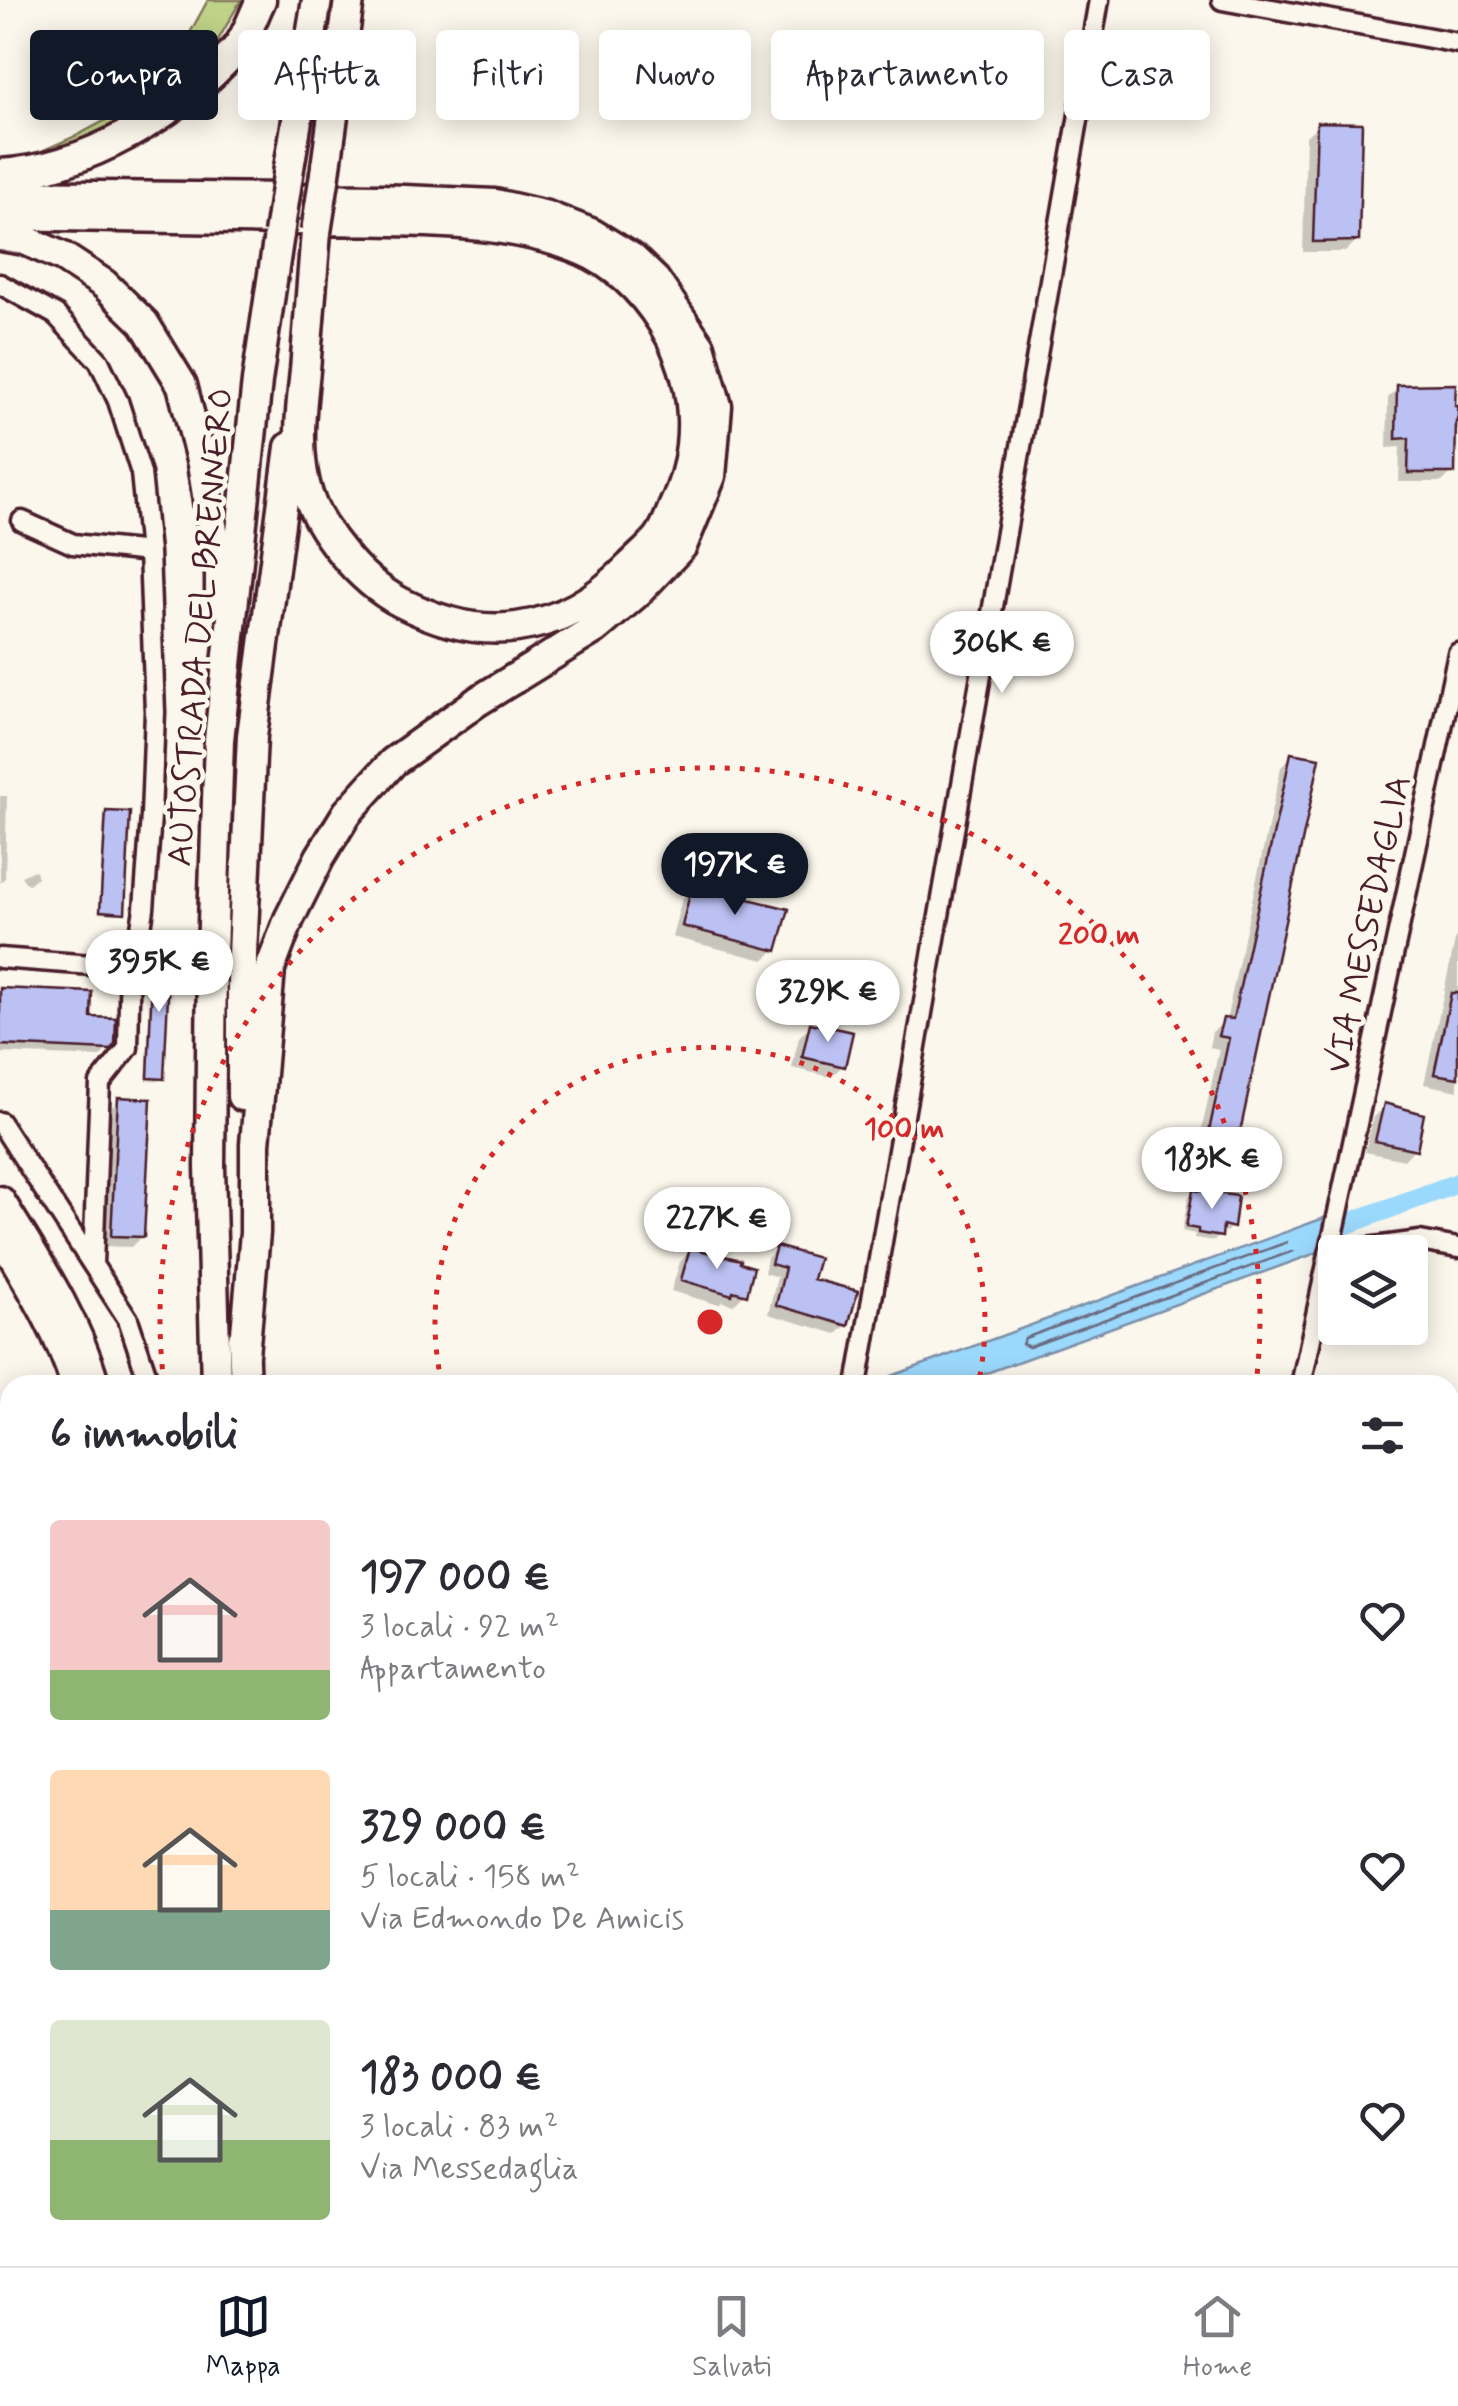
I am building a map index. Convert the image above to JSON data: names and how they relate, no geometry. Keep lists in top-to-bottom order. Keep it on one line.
{"streets":{"highway":["AUTOSTRADA DEL BRENNERO"],"street":["VIA MESSEDAGLIA"]},"page":{"chip":["Compra","Affitta","Filtri","Nuovo","Appartamento","Casa"],"price":["306K €","197K €","395K €","329K €","183K €","227K €"],"heading":"6 immobili","list":[{"name":"197 000 €","note":"3 locali · 92 m² · Appartamento"},{"name":"329 000 €","note":"5 locali · 158 m² · Via Edmondo De Amicis"},{"name":"183 000 €","note":"3 locali · 83 m² · Via Messedaglia"}],"tabs":["Mappa","Salvati","Home"]},"rings":["200 m","100 m"]}
